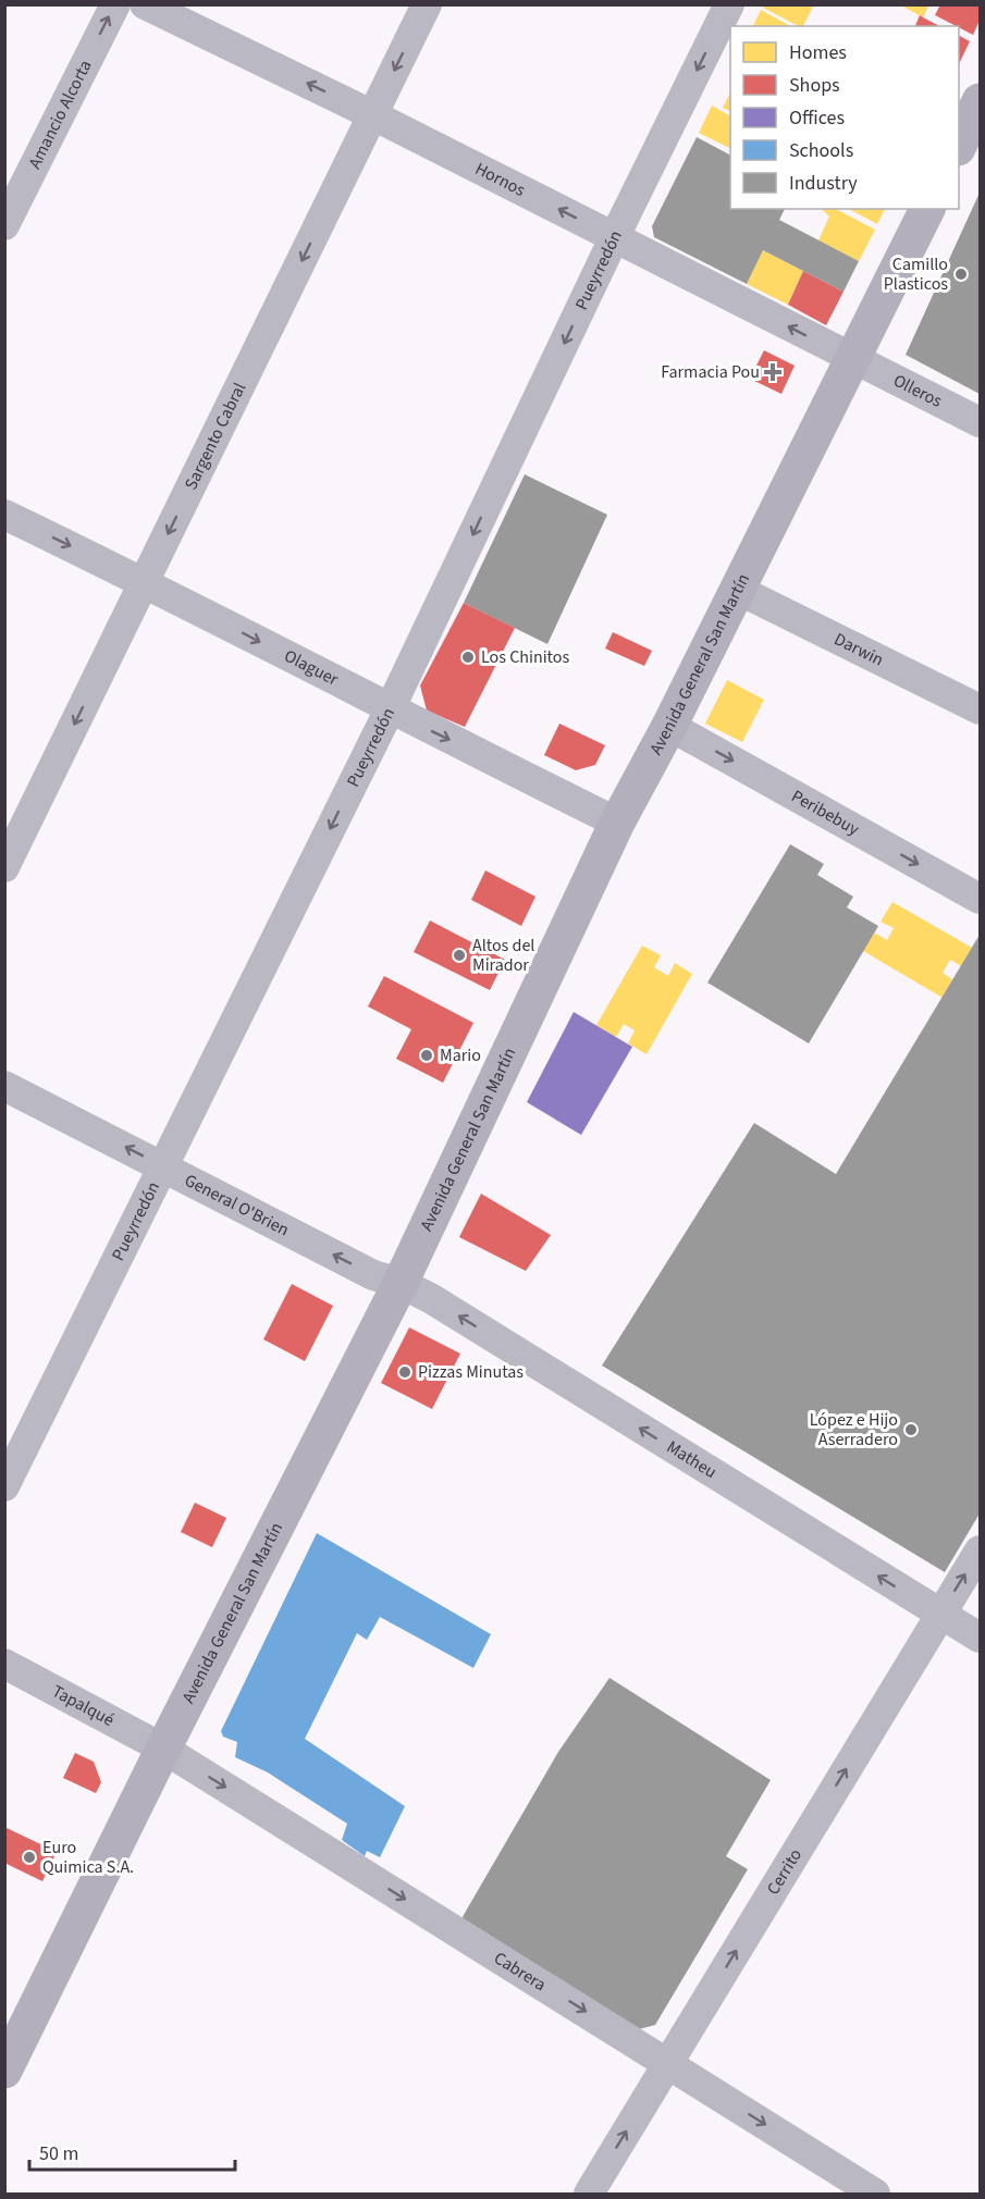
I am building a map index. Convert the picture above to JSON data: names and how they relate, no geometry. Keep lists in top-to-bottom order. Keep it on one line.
{"streets":{"main road":["Avenida General San Martín"],"street":["Amancio Alcorta","Hornos","Pueyrredón","Olleros","Sargento Cabral","Darwin","Olaguer","Peribebuy","General O'Brien","Matheu","Tapalqué","Cerrito","Cabrera"]},"crossings":[["Hornos","Pueyrredón"],["Hornos","Olleros"],["Hornos","Sargento Cabral"],["Hornos","Avenida General San Martín"],["Pueyrredón","Olaguer"],["Pueyrredón","General O'Brien"],["Olleros","Avenida General San Martín"],["Sargento Cabral","Olaguer"],["Darwin","Avenida General San Martín"],["Avenida General San Martín","Olaguer"],["Avenida General San Martín","Peribebuy"],["Avenida General San Martín","General O'Brien"],["Avenida General San Martín","Matheu"],["Avenida General San Martín","Tapalqué"],["Avenida General San Martín","Cabrera"],["General O'Brien","Matheu"],["Matheu","Cerrito"],["Tapalqué","Cabrera"],["Cerrito","Cabrera"]],"one_way":["Amancio Alcorta","Hornos","Pueyrredón","Sargento Cabral","Olaguer","Peribebuy","General O'Brien","Matheu","Cerrito","Cabrera"],"places":{"other":["Camillo Plasticos","Los Chinitos","Altos del Mirador","Mario","Pizzas Minutas","López e Hijo Aserradero","Euro Quimica S.A."],"health":["Farmacia Pou"]},"legend":["Homes","Shops","Offices","Schools","Industry"],"scale_bar":"50 m"}
